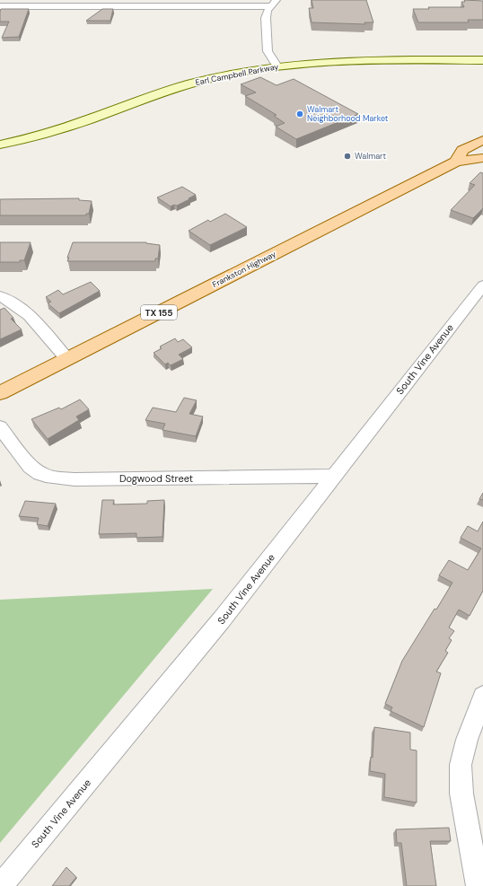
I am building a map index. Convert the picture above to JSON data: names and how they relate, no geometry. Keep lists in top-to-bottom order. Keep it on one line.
{"streets":{"main road":["Earl Campbell Parkway","Frankston Highway","TX 155"],"street":["South Vine Avenue","Dogwood Street"]},"crossings":[["Frankston Highway","TX 155"],["South Vine Avenue","Dogwood Street"]],"places":["Walmart Neighborhood Market","Walmart"]}
